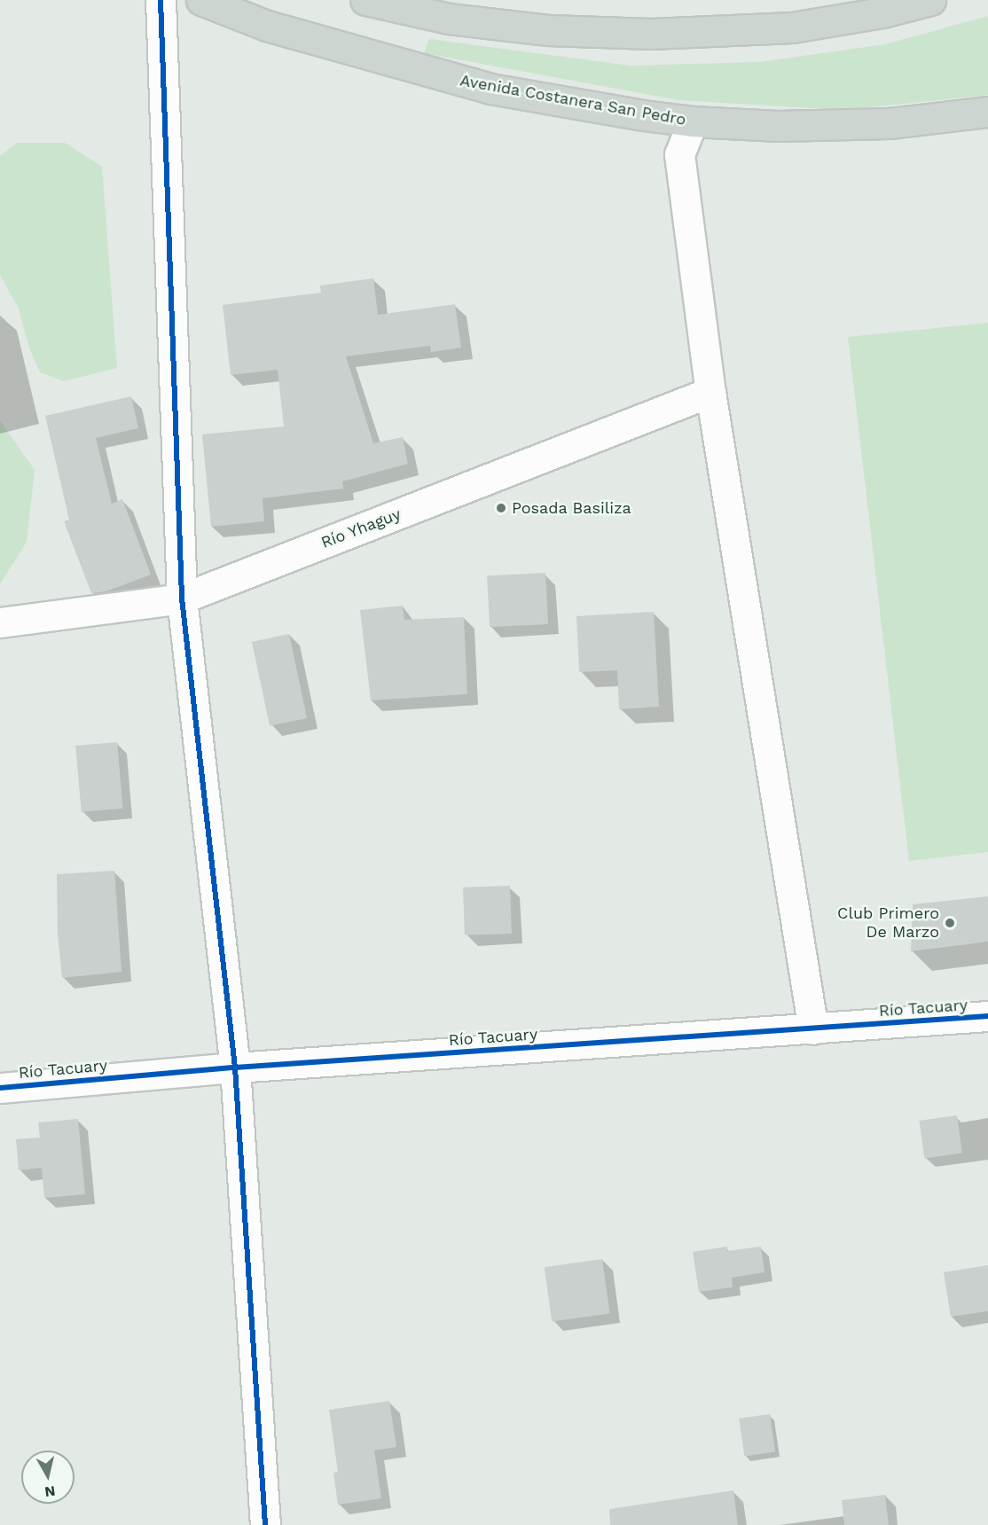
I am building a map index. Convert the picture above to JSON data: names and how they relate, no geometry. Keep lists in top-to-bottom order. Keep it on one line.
{"streets":{"main road":["Avenida Costanera San Pedro"],"street":["Río Yhaguy","Río Tacuary"]},"places":["Posada Basiliza","Club Primero De Marzo"],"north":"bottom"}
